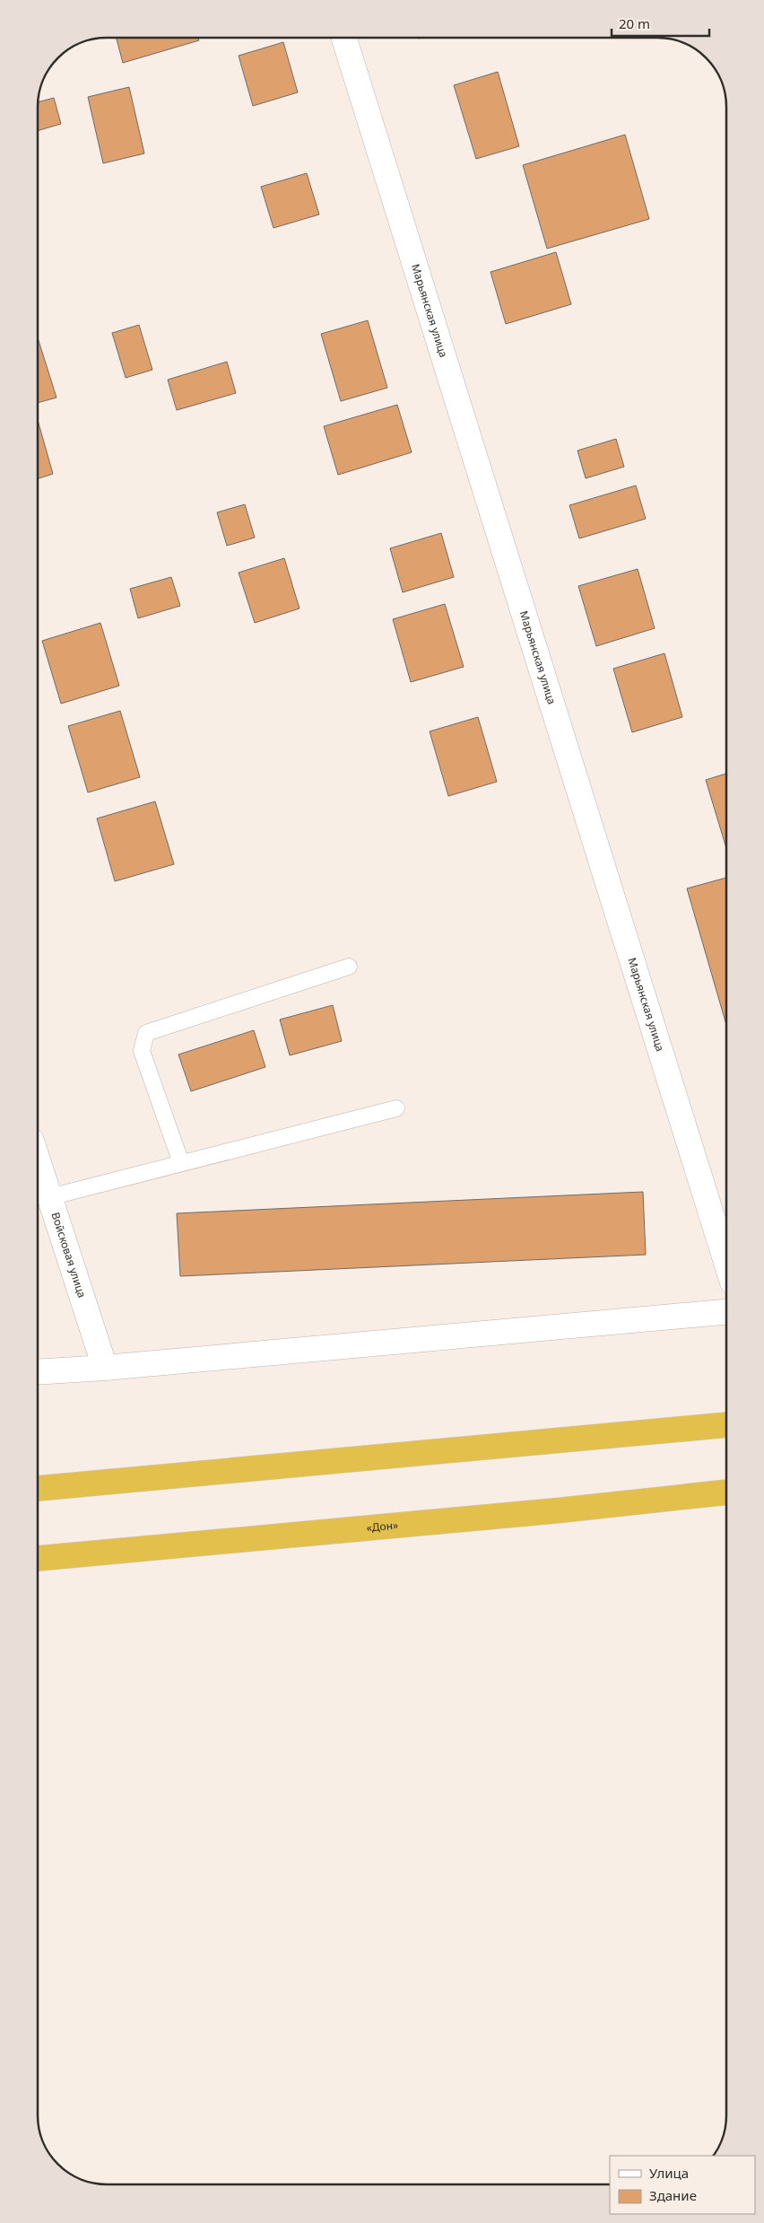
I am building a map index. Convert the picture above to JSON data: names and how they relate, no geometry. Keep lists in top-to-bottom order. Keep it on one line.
{"streets":{"highway":["«Дон»"],"street":["Марьянская улица","Войсковая улица"]},"legend":["Улица","Здание"],"scale_bar":"20 m"}
